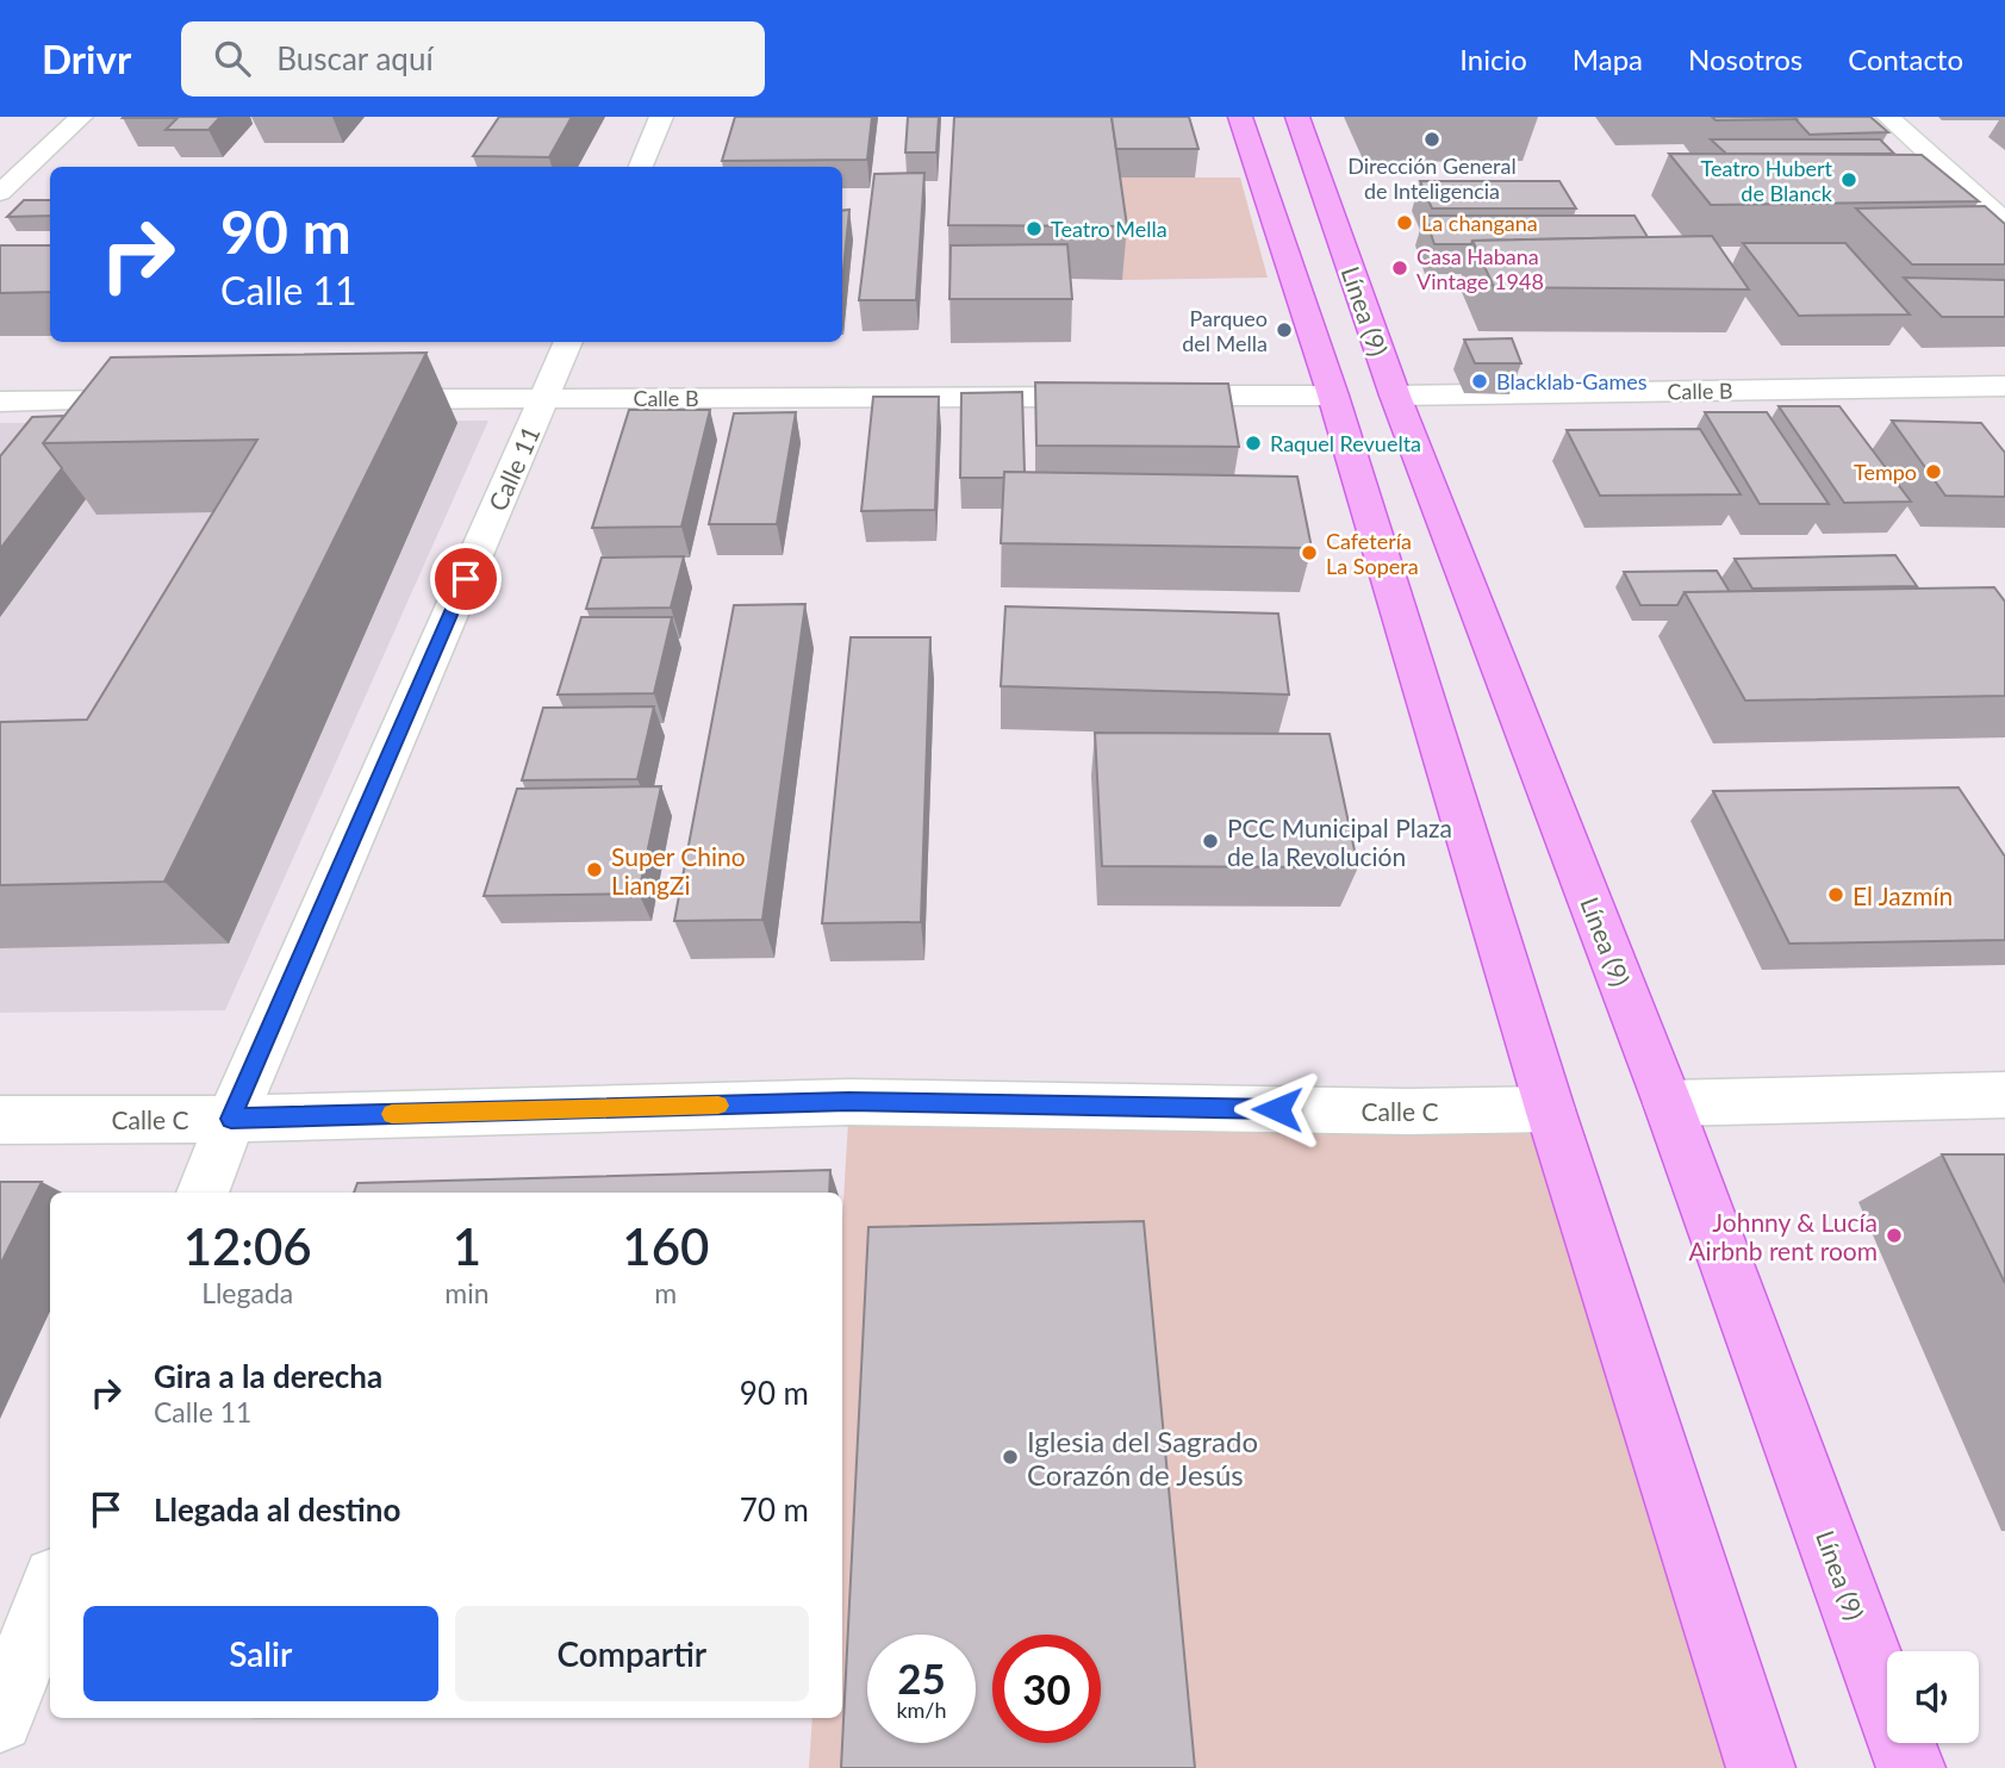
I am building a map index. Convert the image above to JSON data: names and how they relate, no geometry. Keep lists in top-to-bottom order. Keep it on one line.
{"streets":{"main road":["Línea (9)"],"street":["Calle B","Calle 11","Calle C"]},"crossings":[["Línea (9)","Calle B"],["Calle B","Calle 11"],["Calle 11","Calle C"]],"places":["Dirección General de Inteligencia","Teatro Hubert de Blanck","La changana","Teatro Mella","Casa Habana Vintage 1948","Parqueo del Mella","Blacklab-Games","Raquel Revuelta","Tempo","Cafetería La Sopera","PCC Municipal Plaza de la Revolución","Super Chino LiangZi","El Jazmín","Johnny & Lucía Airbnb rent room","Iglesia del Sagrado Corazón de Jesús"],"page":{"header":"Drivr","search":"Buscar aquí","nav":["Inicio","Mapa","Nosotros","Contacto"],"turn":["90 m","Calle 11"],"eta":["12:06","Llegada","1","min","160","m"],"list":[{"name":"Gira a la derecha","note":"Calle 11","value":"90 m"},{"name":"Llegada al destino","value":"70 m"}],"buttons":["Salir","Compartir"],"speed":"25 km/h","limit":"30"}}
